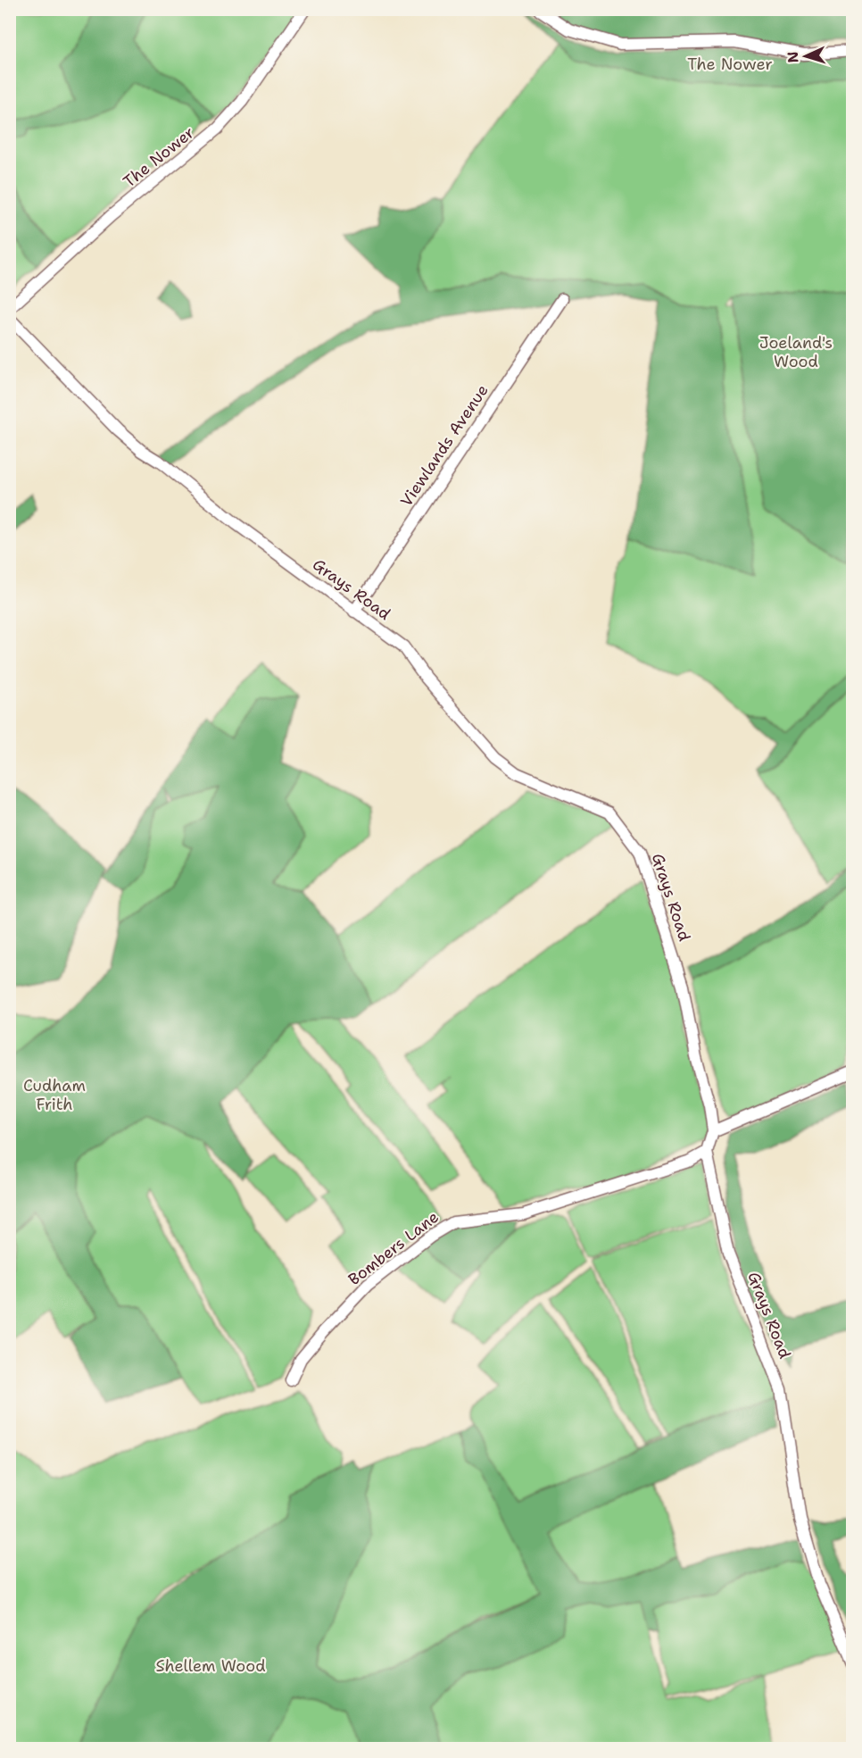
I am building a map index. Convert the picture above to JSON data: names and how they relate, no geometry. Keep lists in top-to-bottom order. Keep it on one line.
{"streets":{"street":["The Nower","Viewlands Avenue","Grays Road","Bombers Lane"]},"crossings":[["Viewlands Avenue","Grays Road"],["Grays Road","Bombers Lane"]],"parks":["The Nower","Joeland's Wood","Cudham Frith","Shellem Wood"],"north":"left"}
